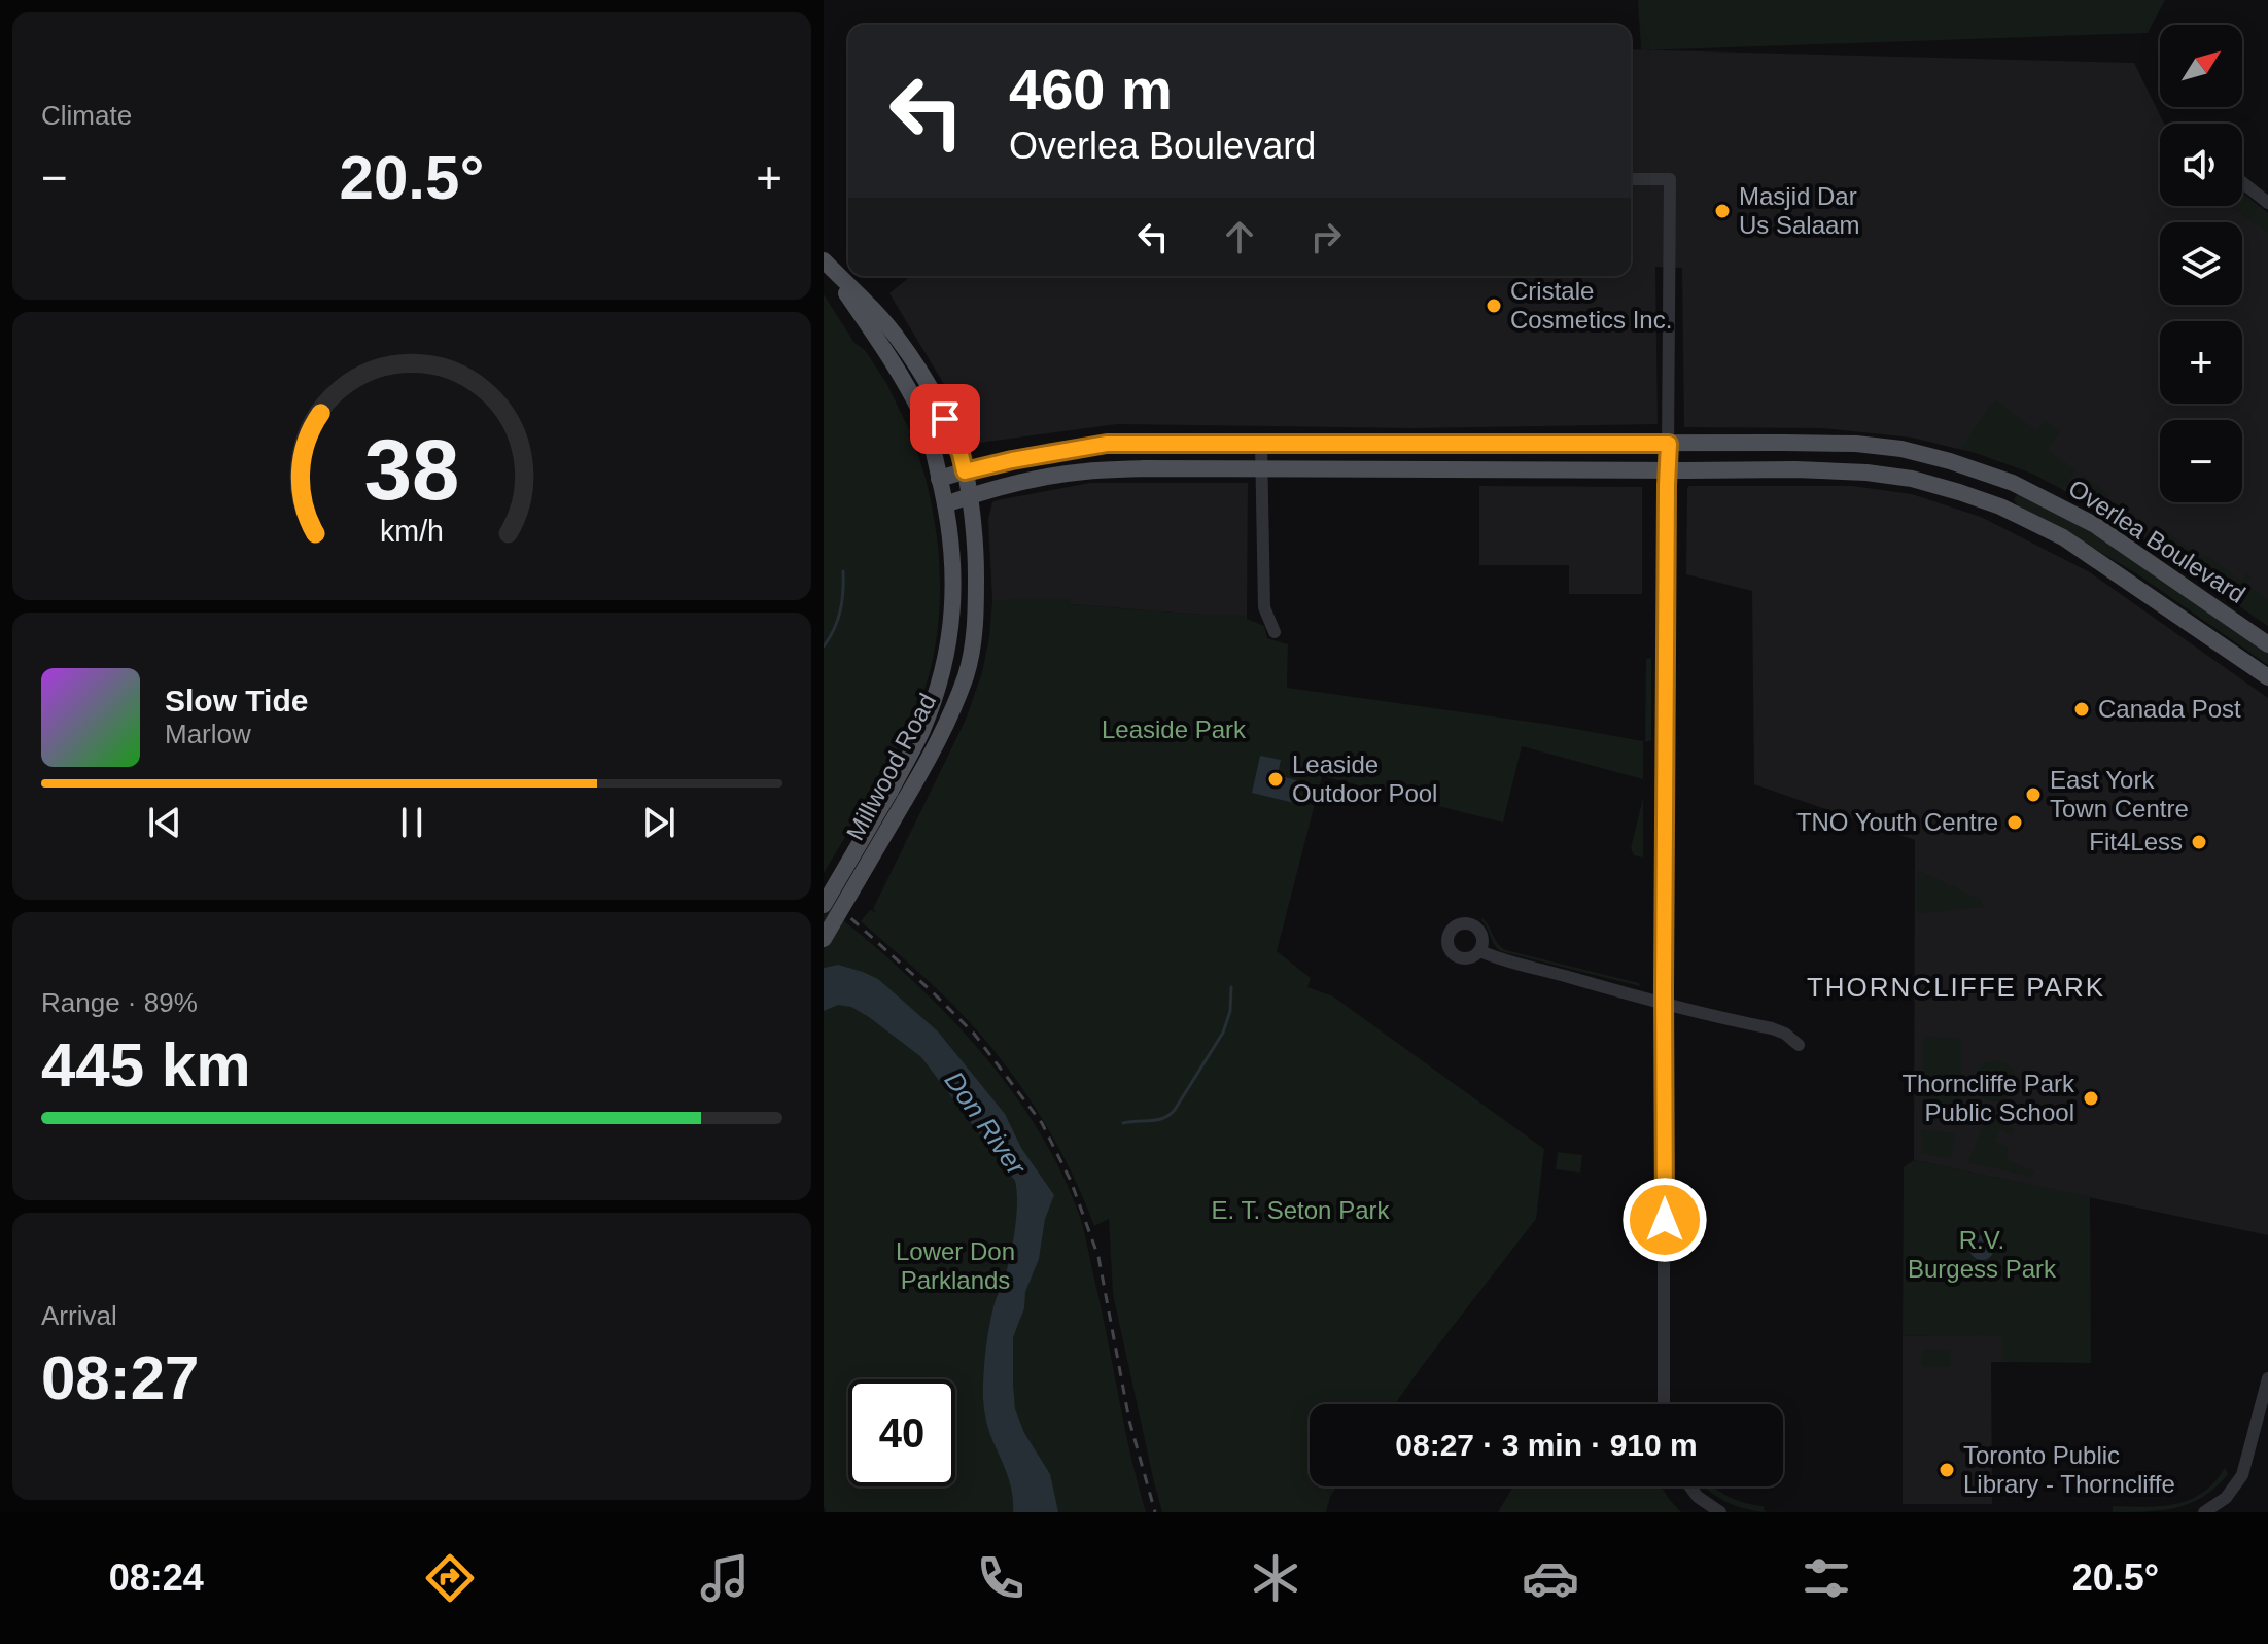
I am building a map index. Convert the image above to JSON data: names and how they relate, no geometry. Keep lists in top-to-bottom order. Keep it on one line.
{"streets":{"main road":["Overlea Boulevard","Millwood Road"]},"crossings":[["Overlea Boulevard","Millwood Road"]],"districts":["THORNCLIFFE PARK"],"water":["Don River"],"parks":["Leaside Park","E. T. Seton Park","R.V. Burgess Park","Lower Don Parklands"],"places":["Masjid Dar Us Salaam","Cristale Cosmetics Inc.","Canada Post","Leaside Outdoor Pool","East York Town Centre","TNO Youth Centre","Fit4Less","Thorncliffe Park Public School","Toronto Public Library - Thorncliffe"],"north":"top right","page":{"tile":["Climate",["Range · 89%","445 km"],["Arrival","08:27"]],"map_buttons":["+","−"],"turn":["460 m","Overlea Boulevard"],"heat":["−","20.5°","+"],"song":["Slow Tide","Marlow"],"limit":"40","trip":"08:27 · 3 min · 910 m","tabs":["08:24","20.5°"],"gauge":["38","km/h"]}}
